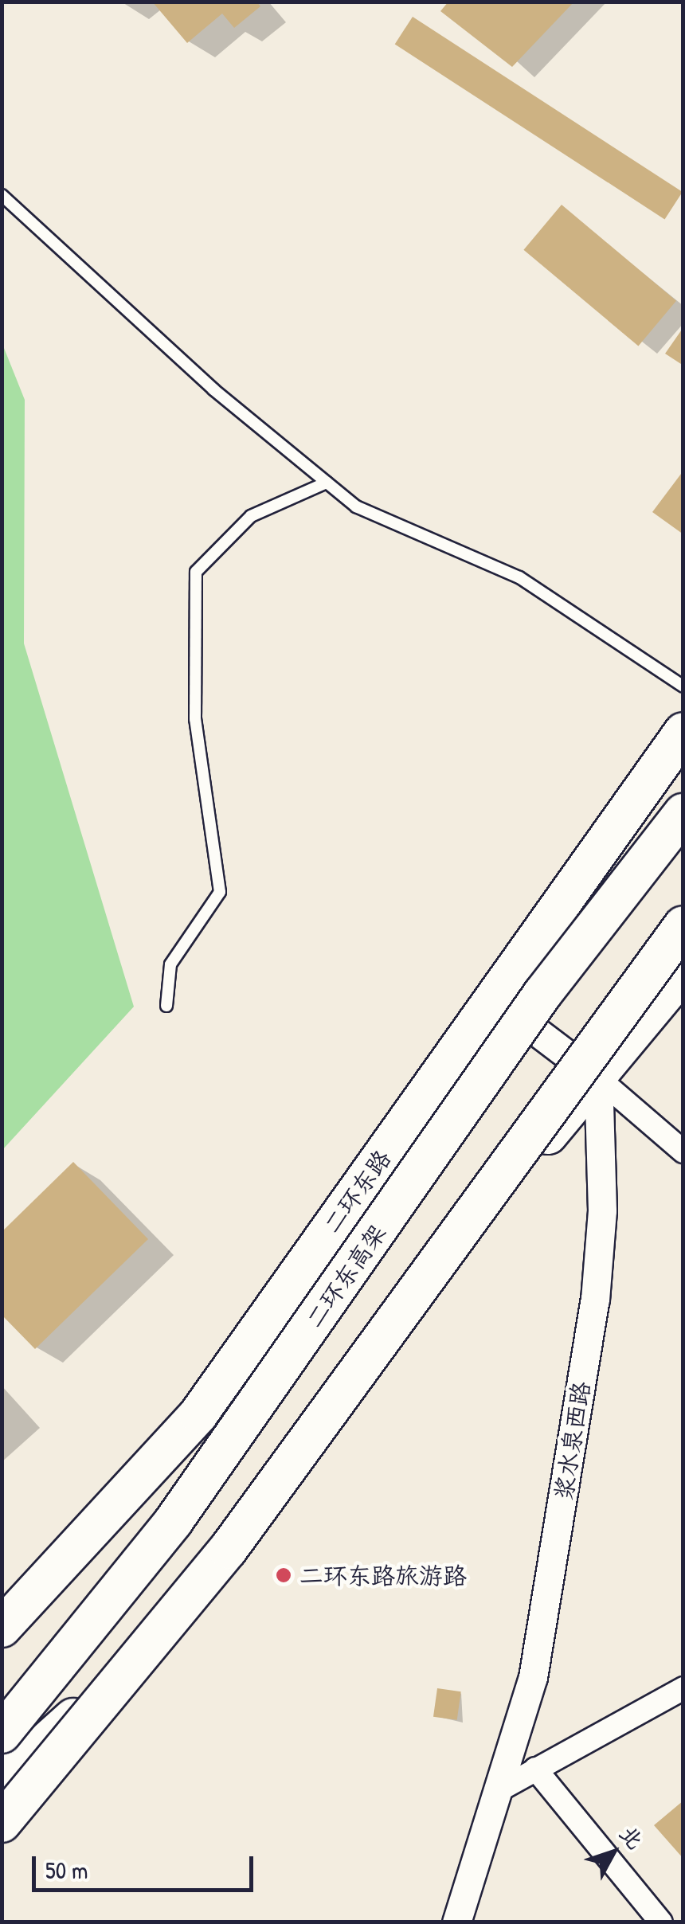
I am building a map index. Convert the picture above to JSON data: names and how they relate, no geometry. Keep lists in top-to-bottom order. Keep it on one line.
{"streets":{"highway":["二环东路","二环东高架"],"street":["浆水泉西路"]},"places":["二环东路旅游路"],"scale_bar":"50 m","north":"top right"}
